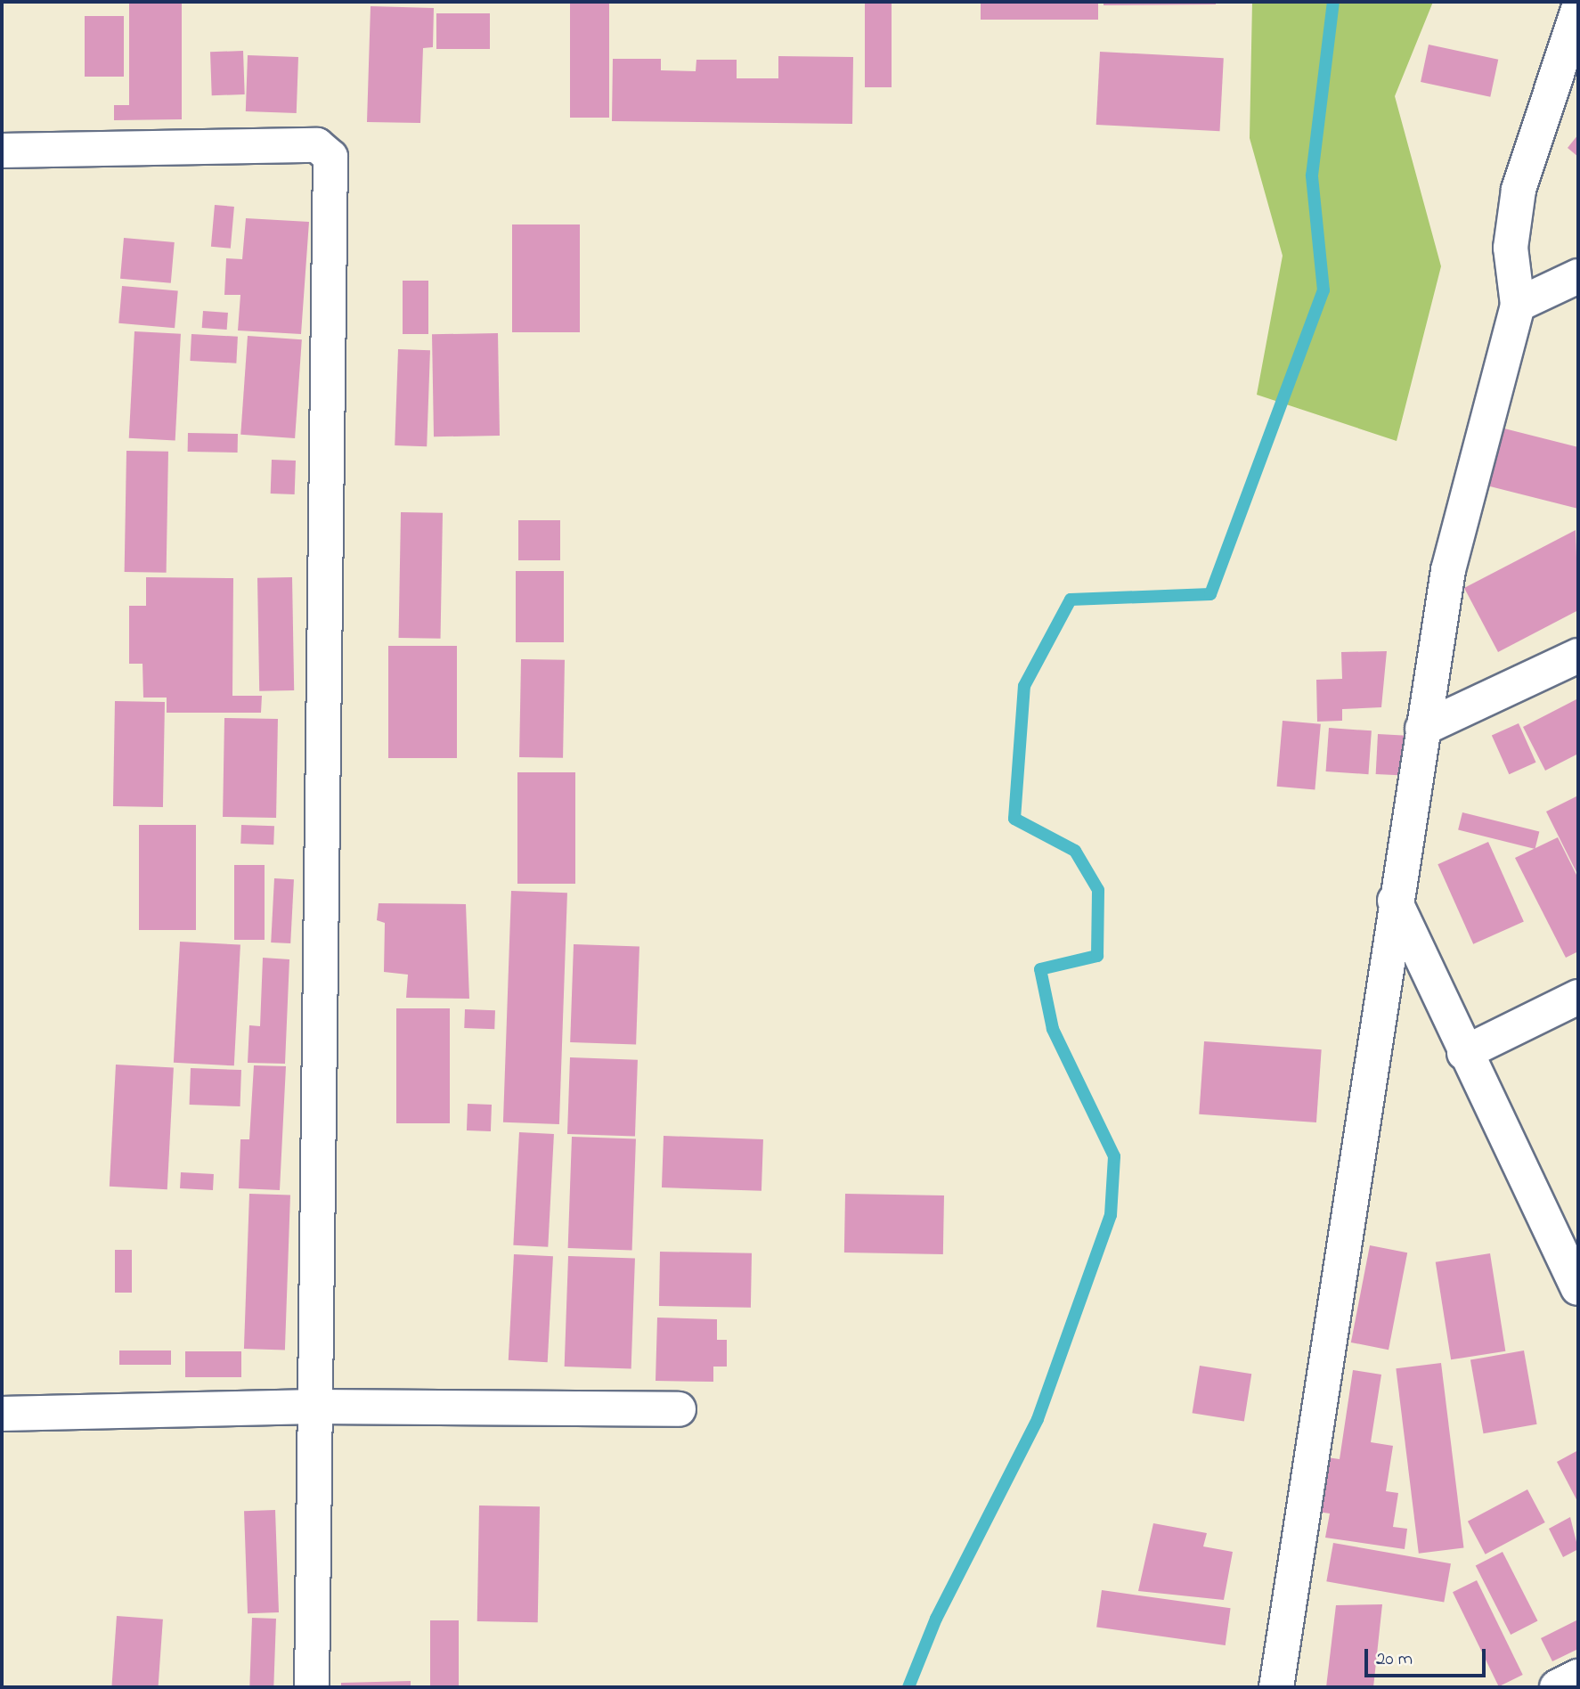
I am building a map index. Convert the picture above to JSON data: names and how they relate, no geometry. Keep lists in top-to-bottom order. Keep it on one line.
{"scale_bar":"20 m"}
